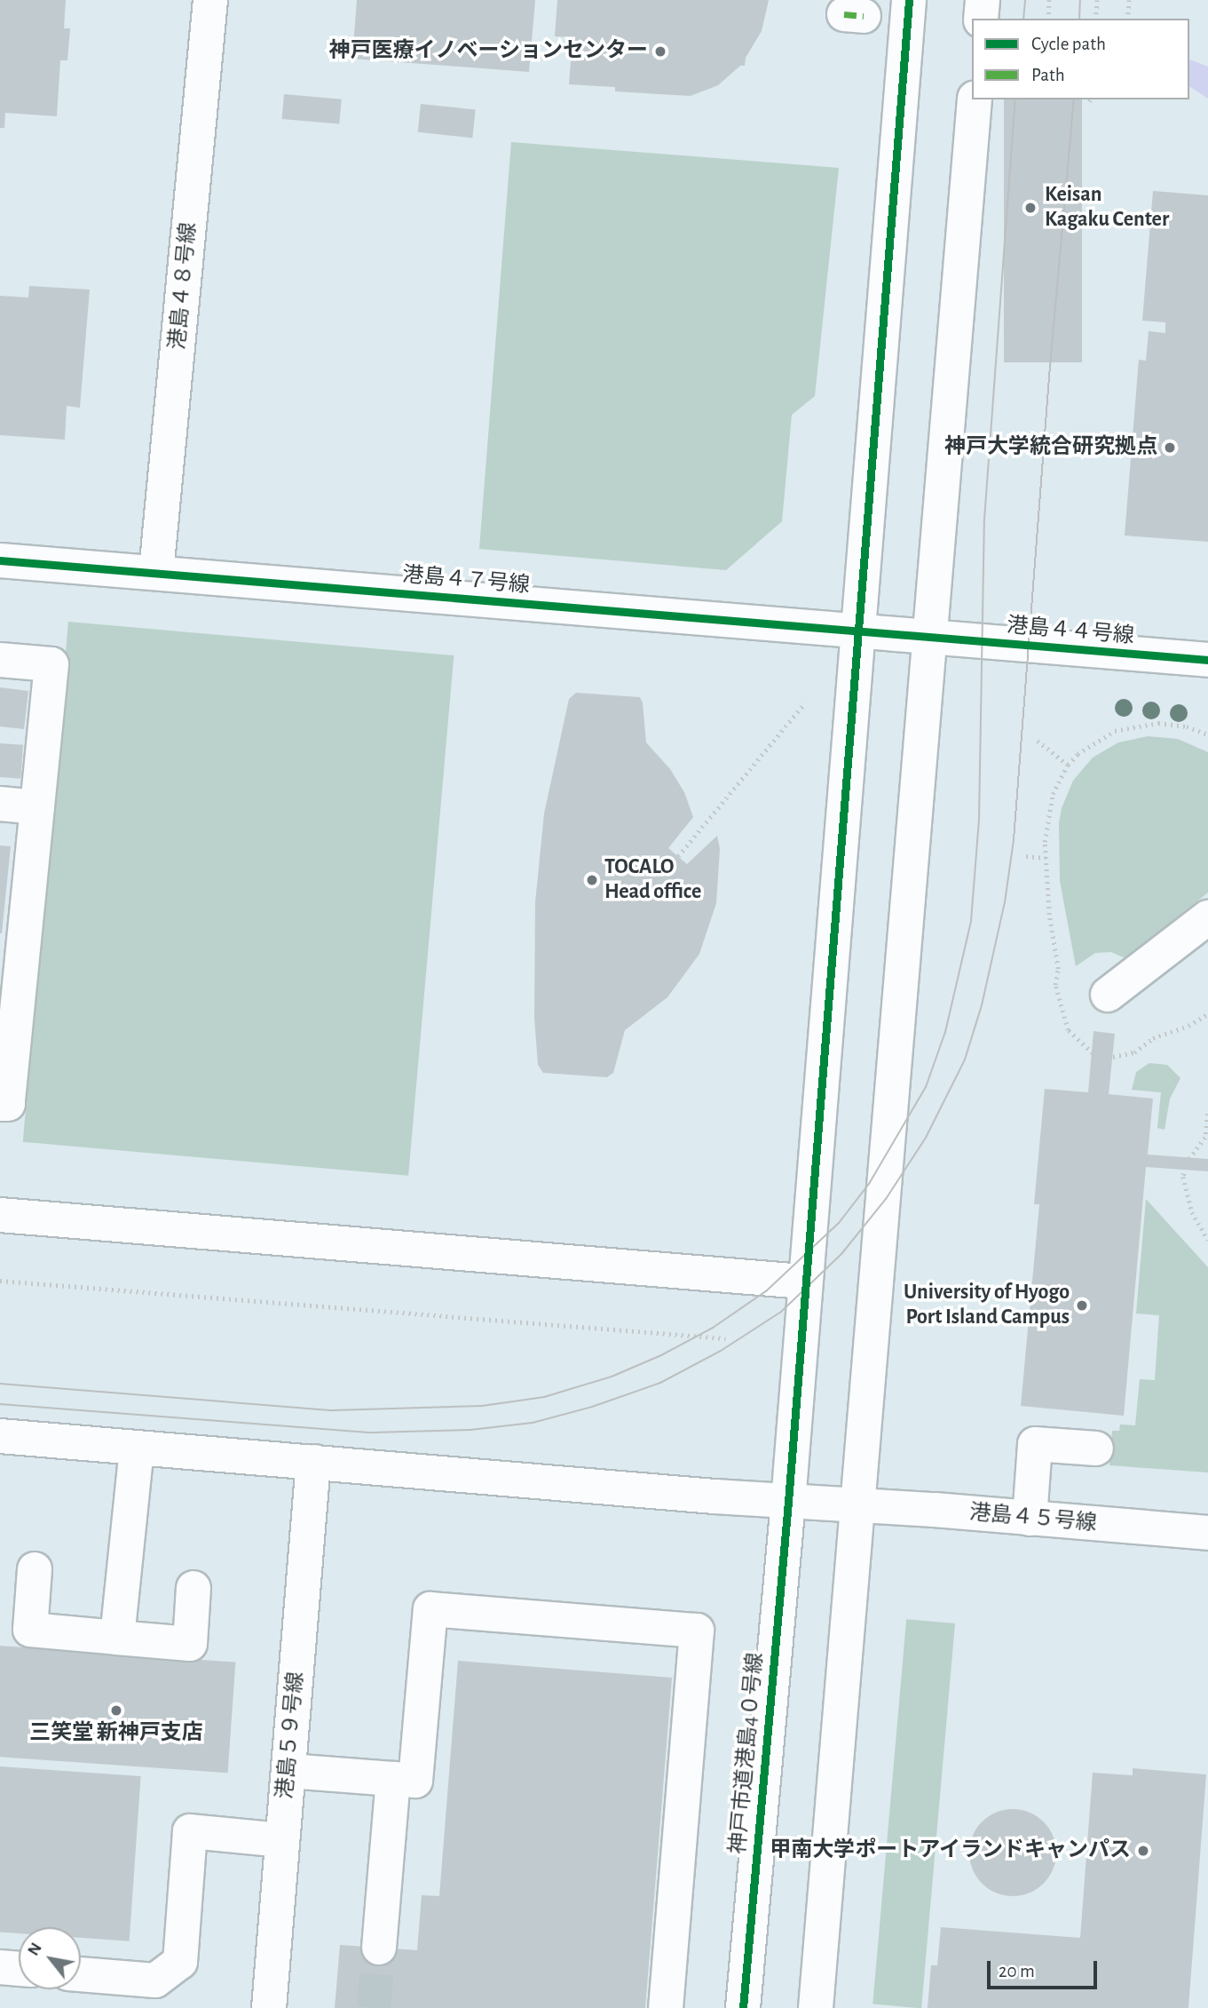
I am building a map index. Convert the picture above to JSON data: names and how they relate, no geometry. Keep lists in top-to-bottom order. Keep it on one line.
{"streets":{"street":["港島４８号線","港島４７号線","港島４４号線","港島４５号線","港島５９号線","神戸市道港島4０号線"]},"crossings":[["港島４８号線","港島４７号線"],["港島４７号線","港島４４号線"],["港島４７号線","神戸市道港島4０号線"],["港島４５号線","港島５９号線"],["港島４５号線","神戸市道港島4０号線"]],"places":["神戸医療イノベーションセンター","Keisan Kagaku Center","神戸大学統合研究拠点","TOCALO Head office","University of Hyogo Port Island Campus","三笑堂 新神戸支店","甲南大学ポートアイランドキャンパス"],"legend":["Cycle path","Path"],"scale_bar":"20 m","north":"top left"}
